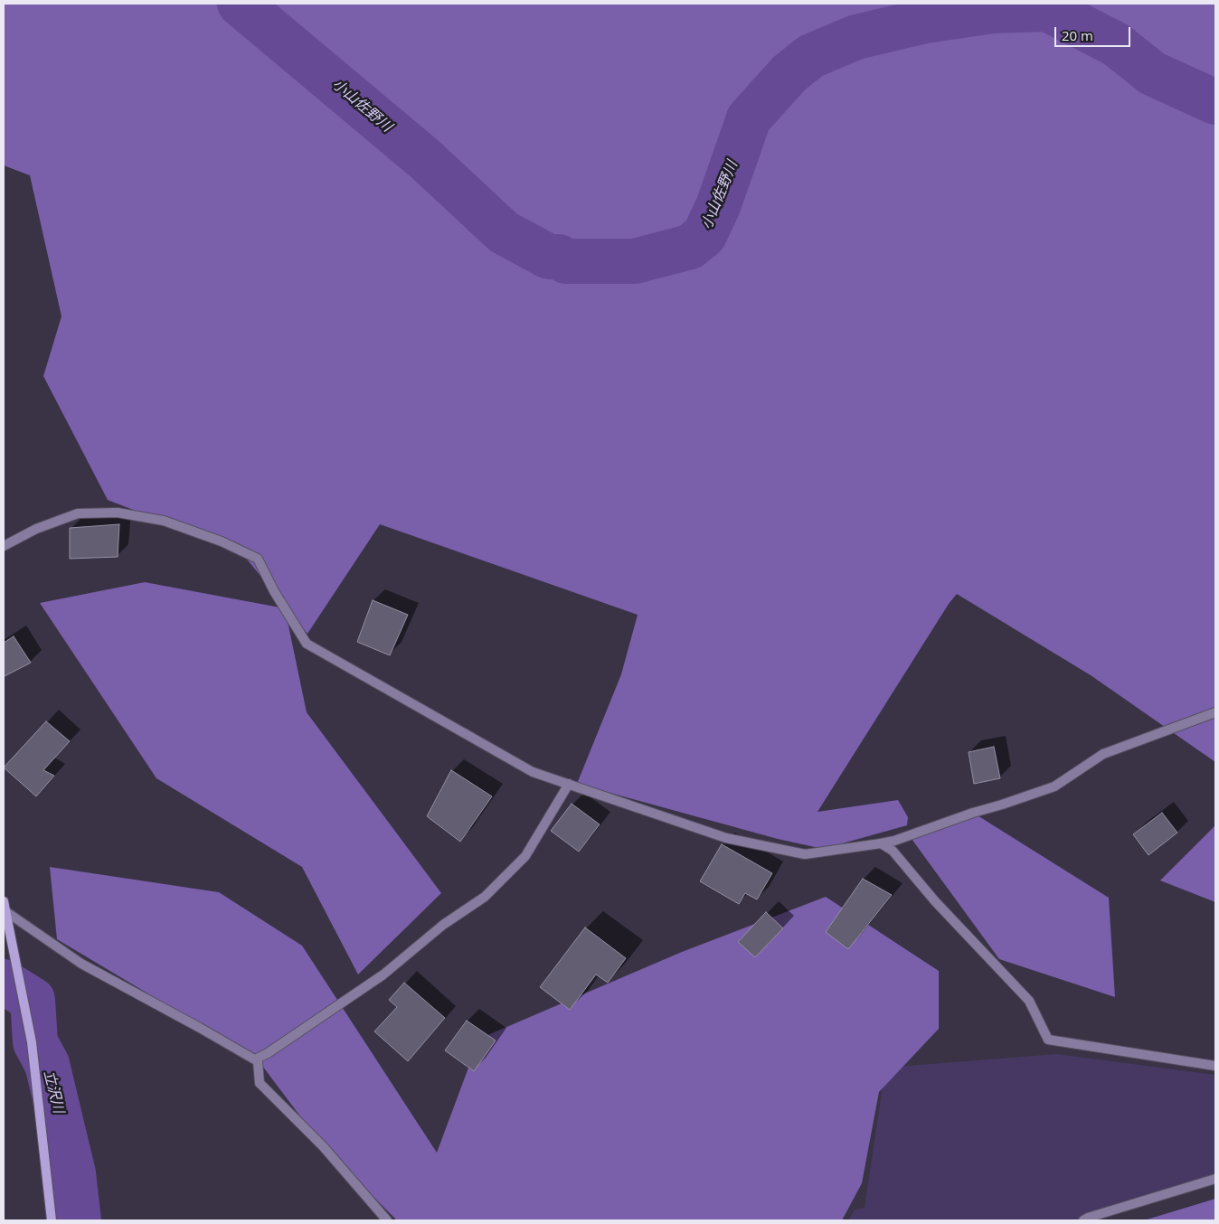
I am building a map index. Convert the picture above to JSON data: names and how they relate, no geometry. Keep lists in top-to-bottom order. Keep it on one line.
{"water":["小山佐野川","立沢川"],"scale_bar":"20 m"}
